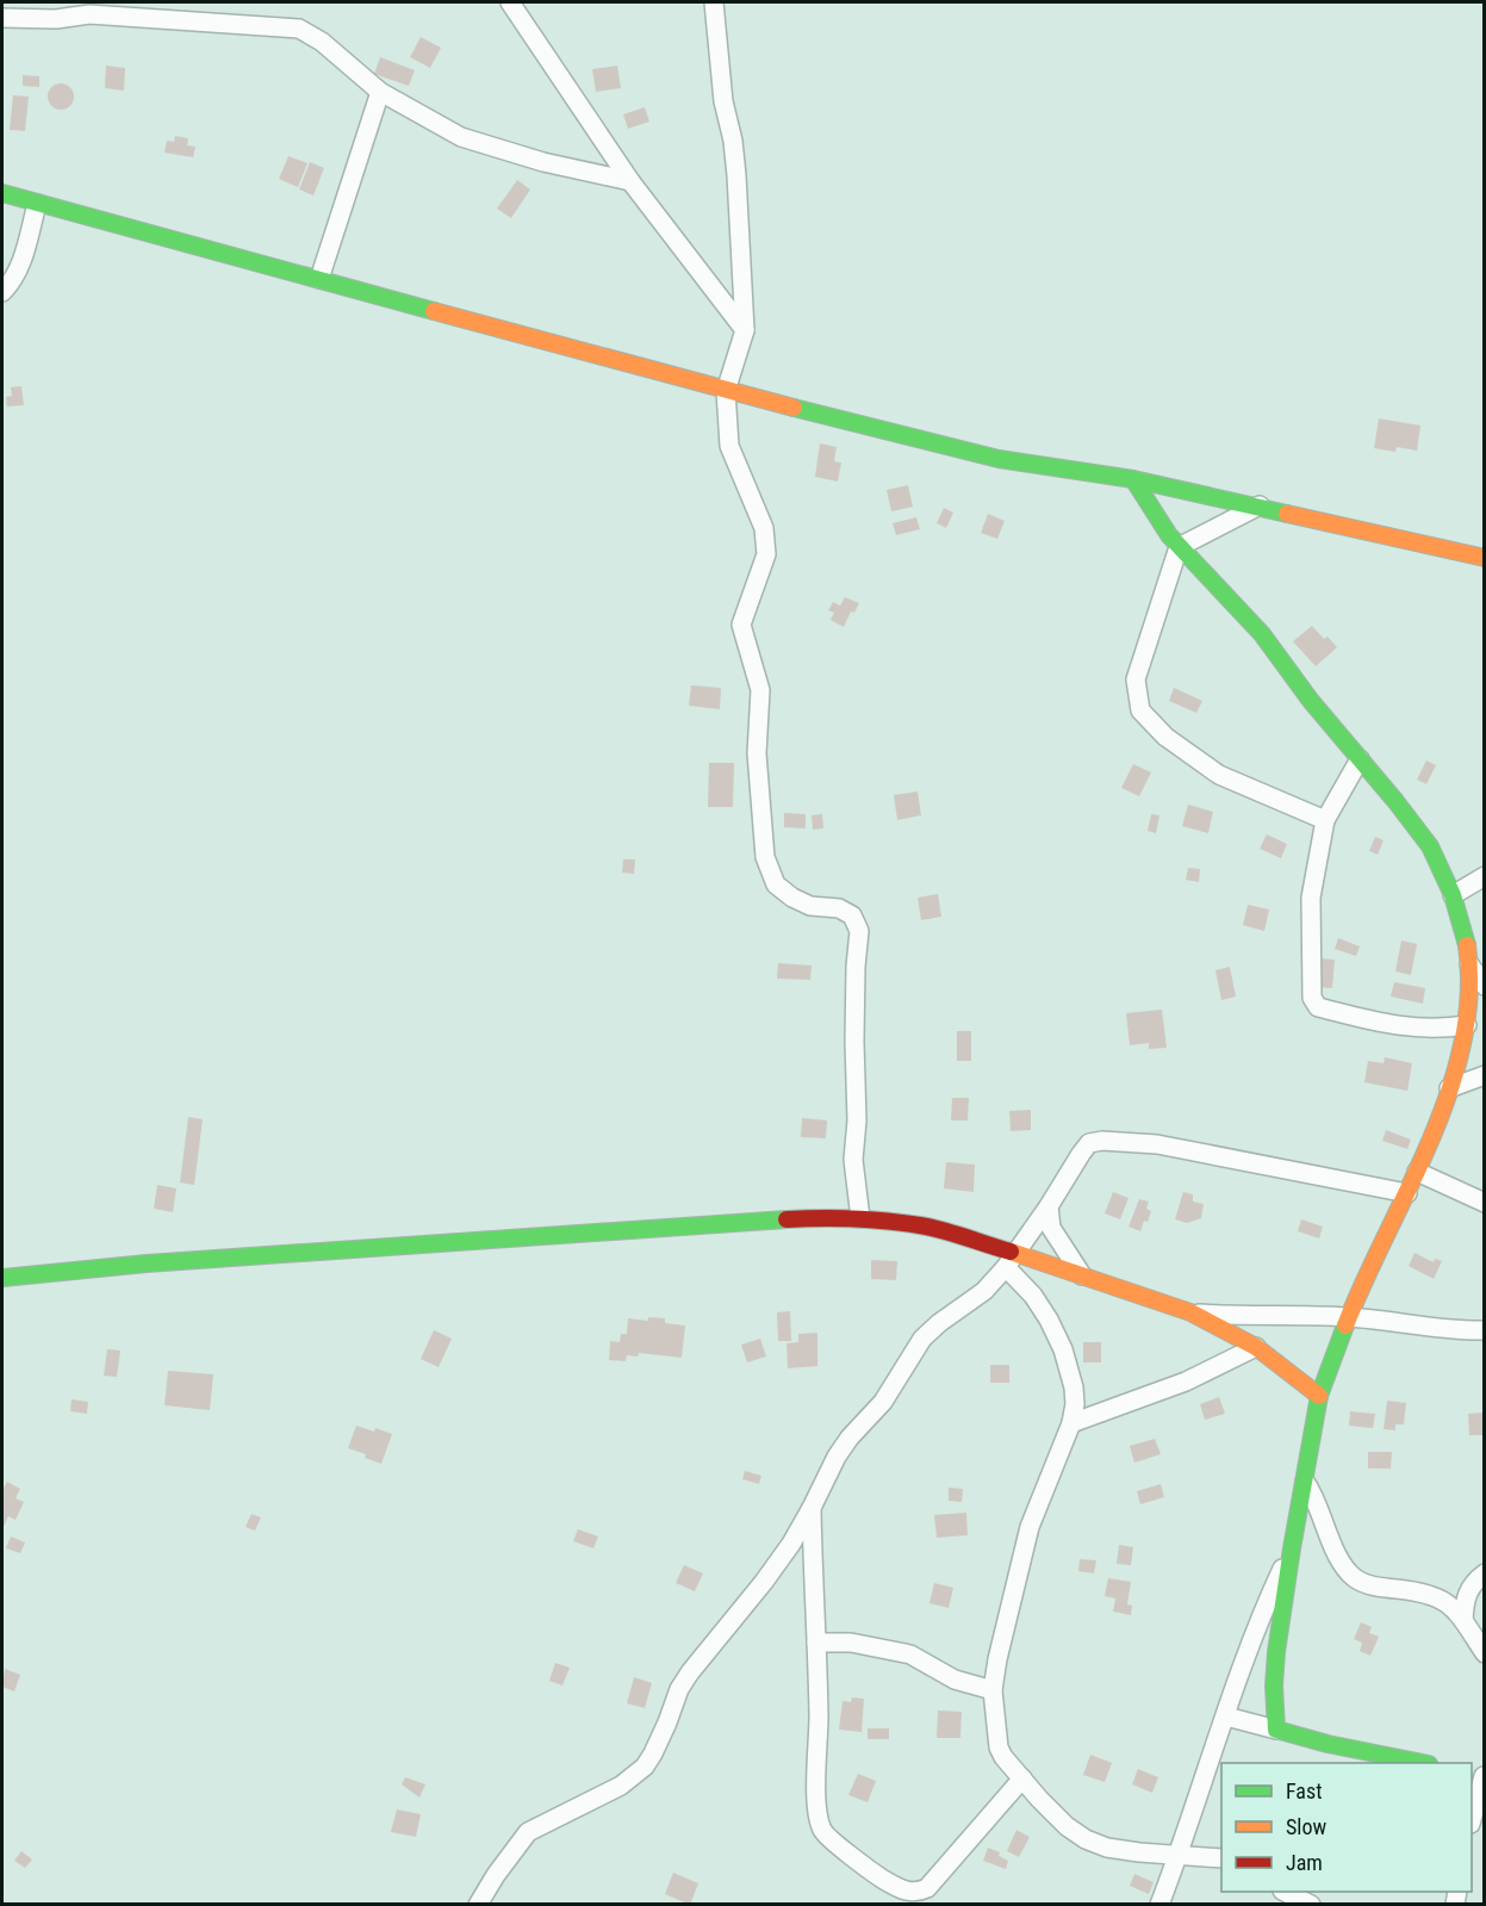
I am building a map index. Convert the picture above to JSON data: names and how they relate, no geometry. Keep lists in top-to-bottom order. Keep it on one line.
{"legend":["Fast","Slow","Jam"]}
